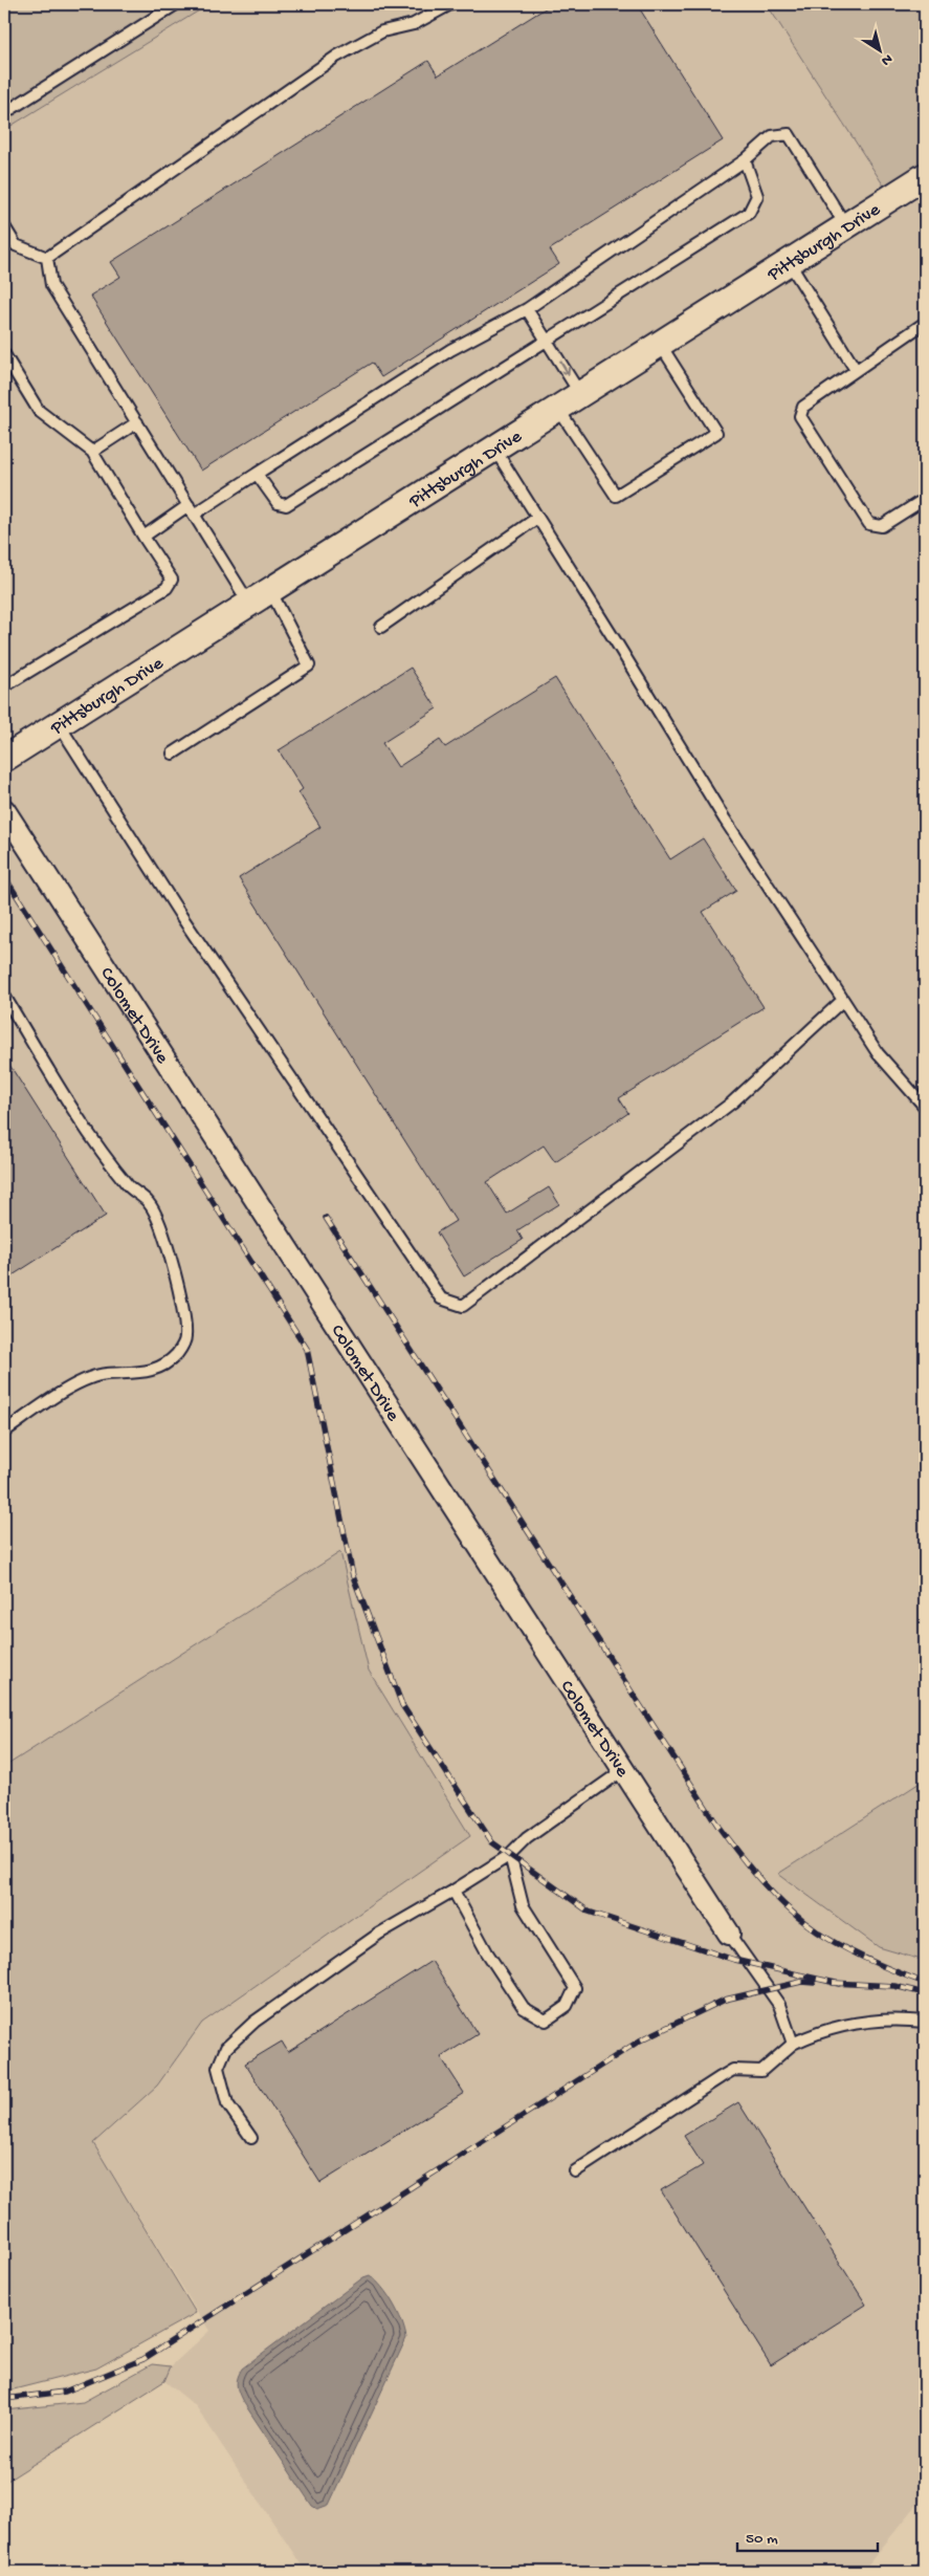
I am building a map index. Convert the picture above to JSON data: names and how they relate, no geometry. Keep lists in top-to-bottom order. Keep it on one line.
{"streets":{"street":["Pittsburgh Drive","Colomet Drive"]},"scale_bar":"50 m","north":"bottom right"}
